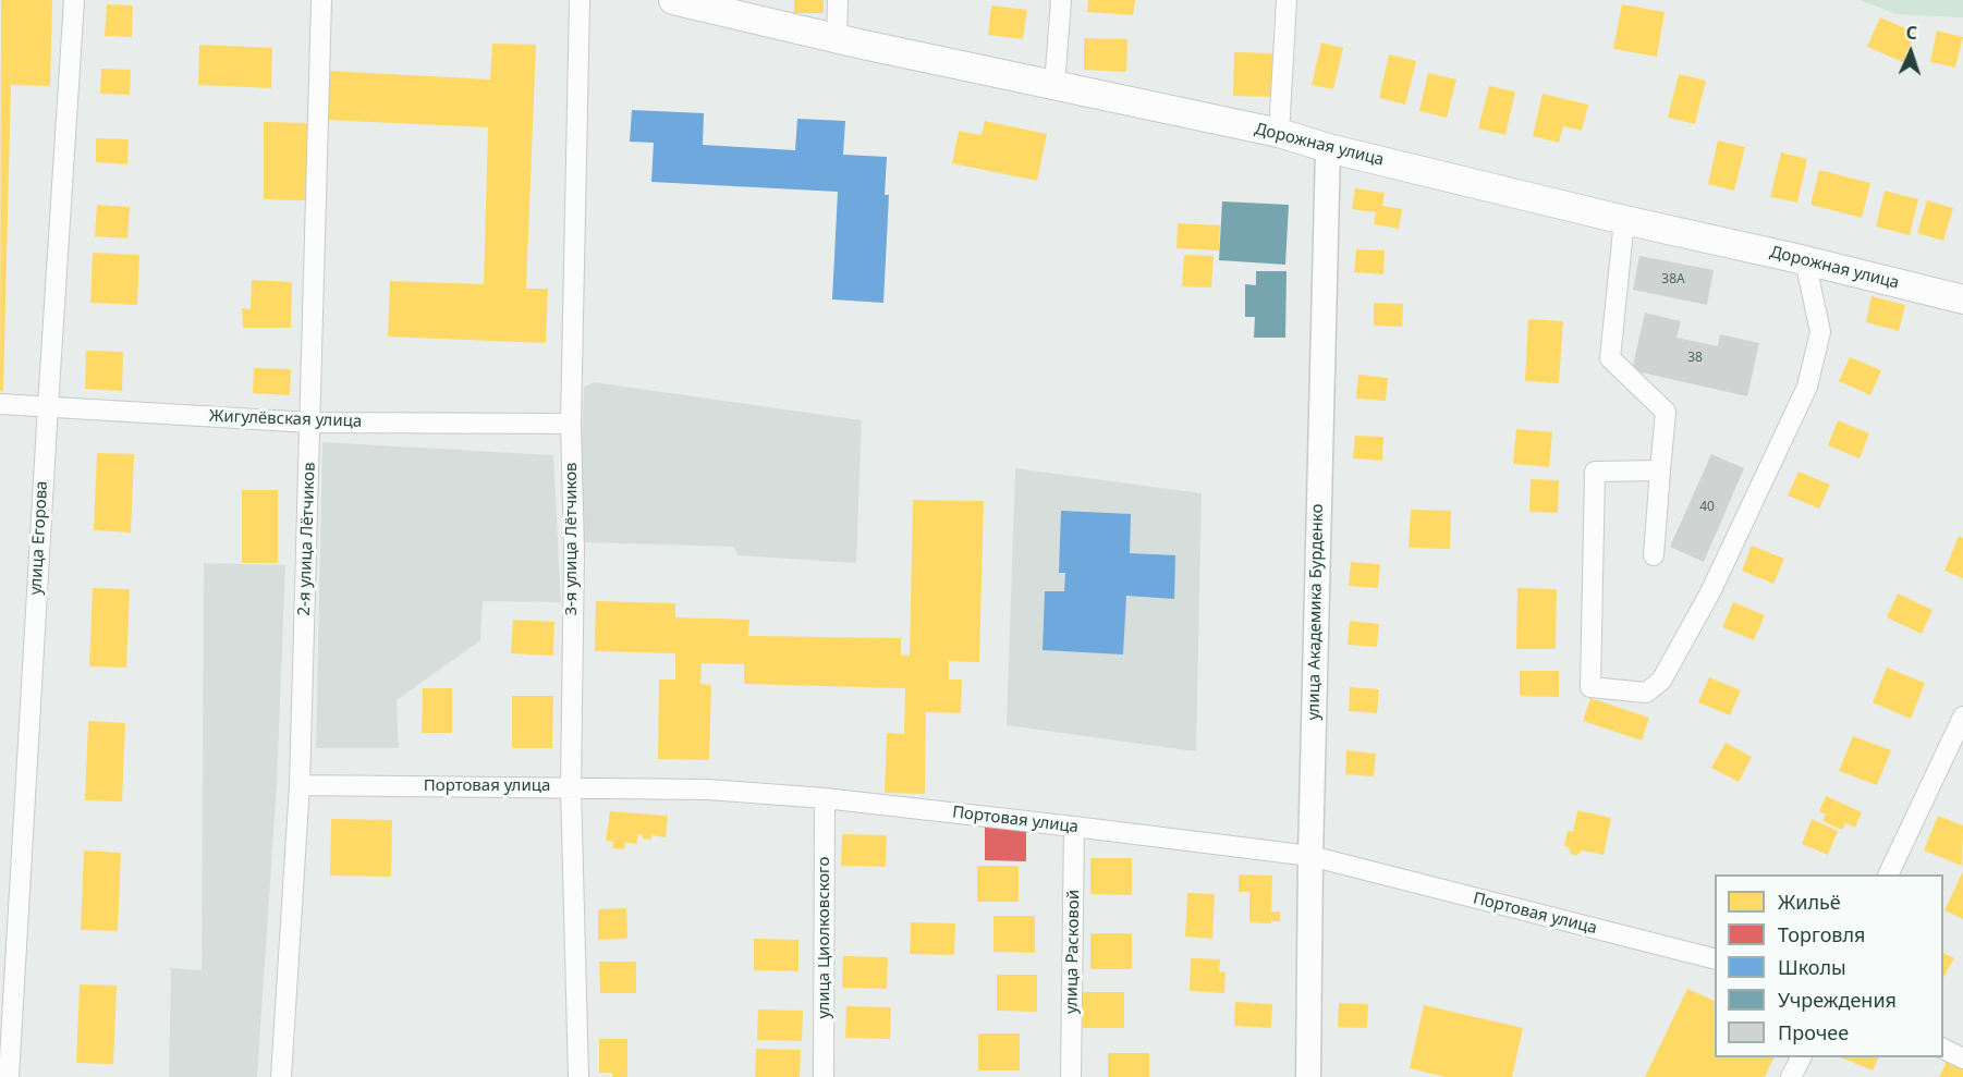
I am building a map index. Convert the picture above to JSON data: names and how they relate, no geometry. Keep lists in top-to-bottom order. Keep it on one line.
{"streets":{"main road":["Дорожная улица"],"street":["Жигулёвская улица","улица Егорова","2-я улица Лётчиков","3-я улица Лётчиков","улица Академика Бурденко","Портовая улица","улица Циолковского","улица Расковой"]},"crossings":[["Дорожная улица","улица Академика Бурденко"],["Жигулёвская улица","улица Егорова"],["Жигулёвская улица","2-я улица Лётчиков"],["Жигулёвская улица","3-я улица Лётчиков"],["2-я улица Лётчиков","Портовая улица"],["3-я улица Лётчиков","Портовая улица"],["улица Академика Бурденко","Портовая улица"],["Портовая улица","улица Циолковского"],["Портовая улица","улица Расковой"]],"house_numbers":["38А","38","40"],"legend":["Жильё","Торговля","Школы","Учреждения","Прочее"],"north":"top"}
